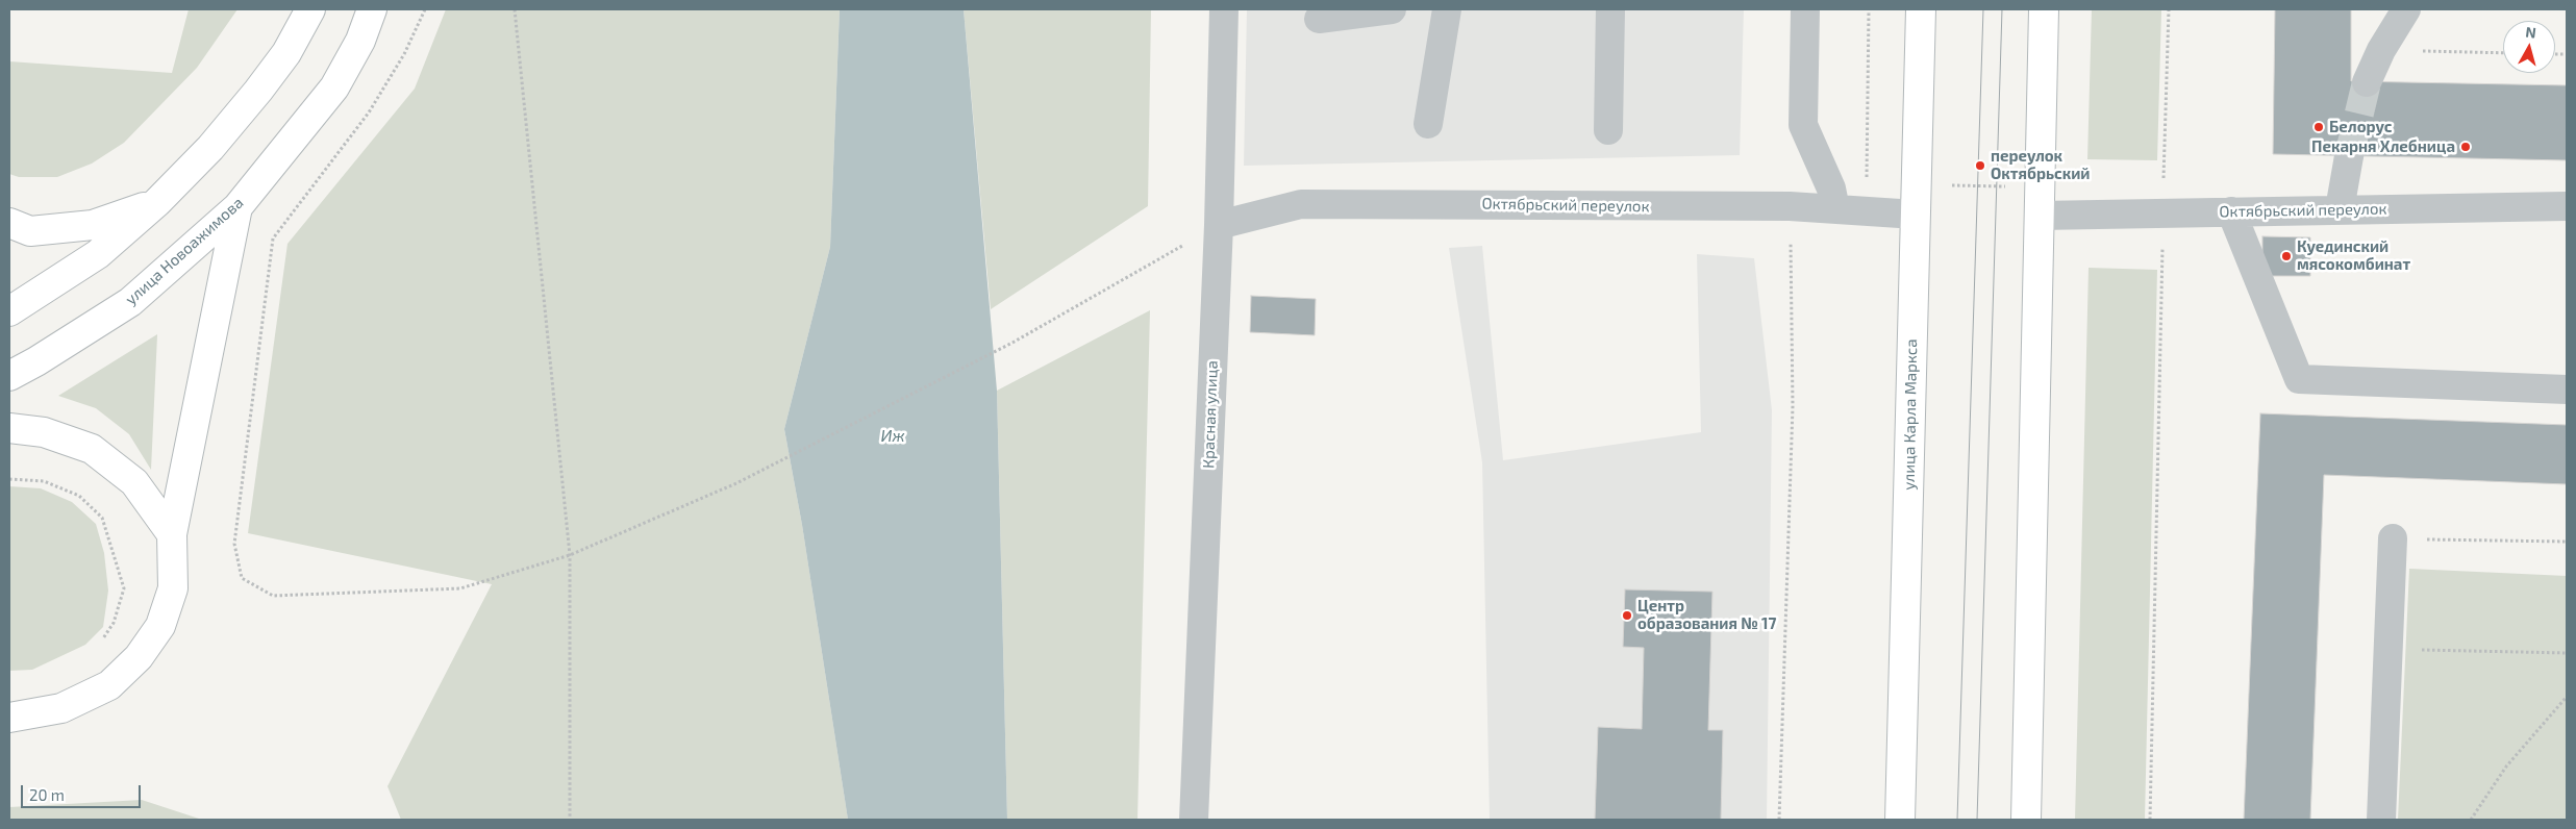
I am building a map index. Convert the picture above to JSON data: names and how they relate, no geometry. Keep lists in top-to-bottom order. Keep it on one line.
{"streets":{"main road":["улица Новоажимова","улица Карла Маркса"],"street":["Октябрьский переулок","Красная улица"]},"crossings":[["Октябрьский переулок","Красная улица"],["Октябрьский переулок","улица Карла Маркса"]],"water":["Иж"],"places":["Белорус","Пекарня Хлебница","переулок Октябрьский","Куединский мясокомбинат","Центр образования № 17"],"scale_bar":"20 m","north":"top"}
